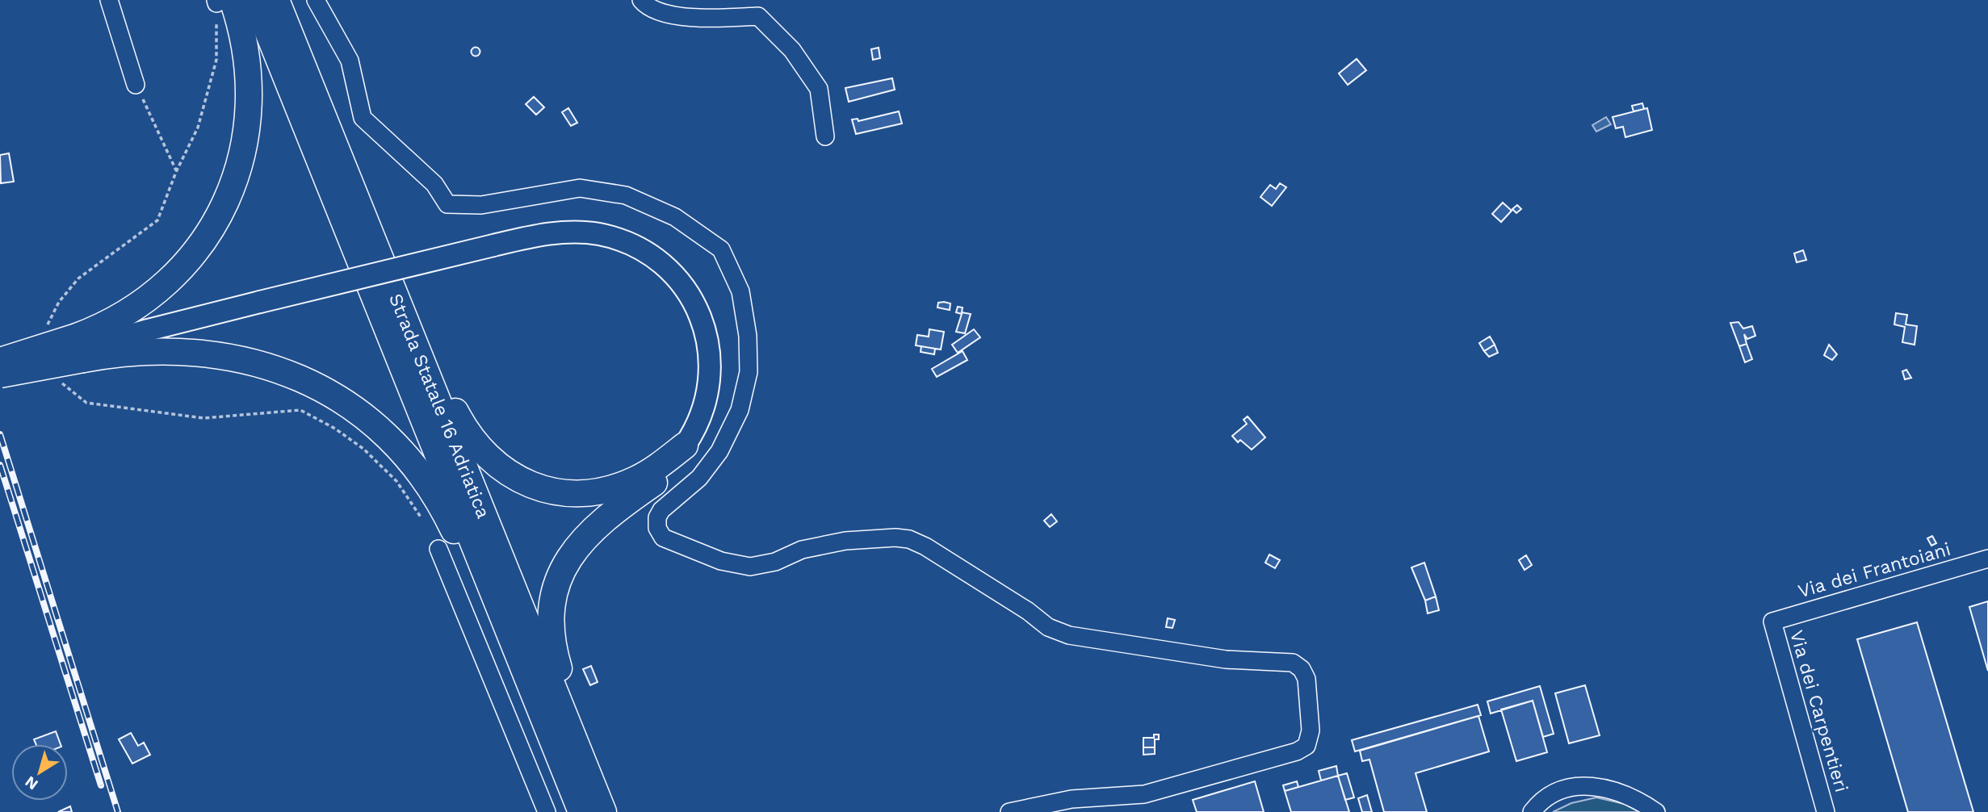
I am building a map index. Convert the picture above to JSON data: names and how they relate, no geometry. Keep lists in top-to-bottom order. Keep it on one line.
{"streets":{"highway":["Strada Statale 16 Adriatica"],"street":["Via dei Frantoiani","Via dei Carpentieri"]},"crossings":[["Via dei Frantoiani","Via dei Carpentieri"]],"north":"bottom left"}
